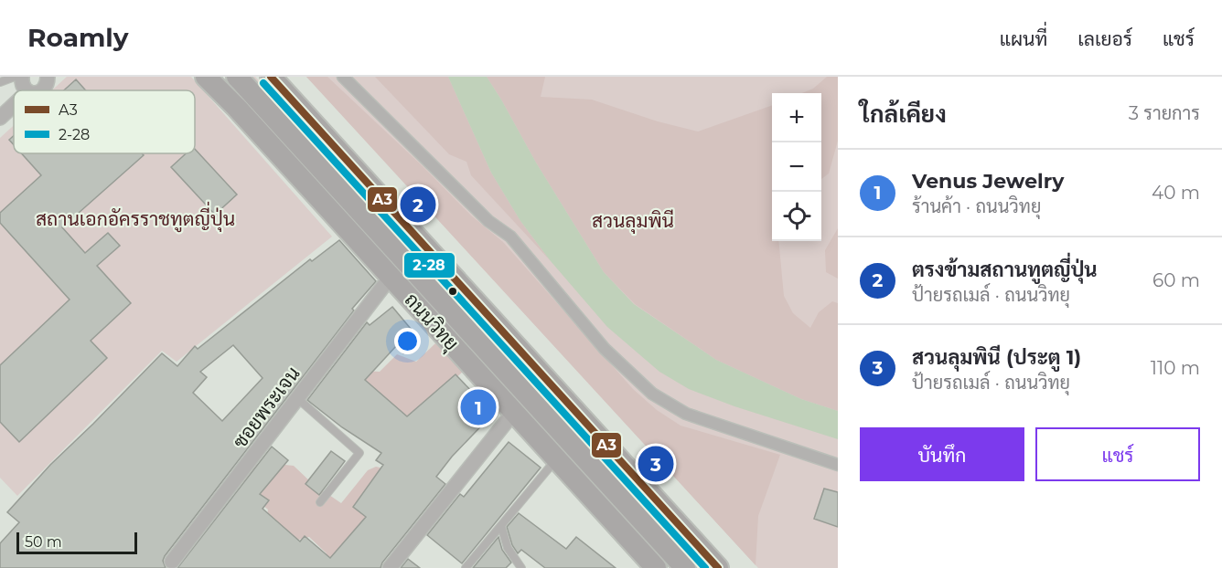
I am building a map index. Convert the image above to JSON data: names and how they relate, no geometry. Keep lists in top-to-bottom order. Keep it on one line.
{"streets":{"main road":["ถนนวิทยุ"],"street":["ซอยพระเจน"]},"crossings":[["ถนนวิทยุ","ซอยพระเจน"]],"parks":["สถานเอกอัครราชทูตญี่ปุ่น","สวนลุมพินี"],"lines":["transit line A3","transit line 2-28"],"legend":["A3","2-28"],"scale_bar":"50 m","page":{"header":"Roamly","nav":["แผนที่","เลเยอร์","แชร์"],"heading":["ใกล้เคียง","3 รายการ"],"map_buttons":["+","−"],"list":[{"mark":"1","name":"Venus Jewelry","note":"ร้านค้า · ถนนวิทยุ","value":"40 m"},{"mark":"2","name":"ตรงข้ามสถานทูตญี่ปุ่น","note":"ป้ายรถเมล์ · ถนนวิทยุ","value":"60 m"},{"mark":"3","name":"สวนลุมพินี (ประตู 1)","note":"ป้ายรถเมล์ · ถนนวิทยุ","value":"110 m"}],"pins":["2","1","3"],"buttons":["บันทึก","แชร์"],"scale":"50 m"}}
